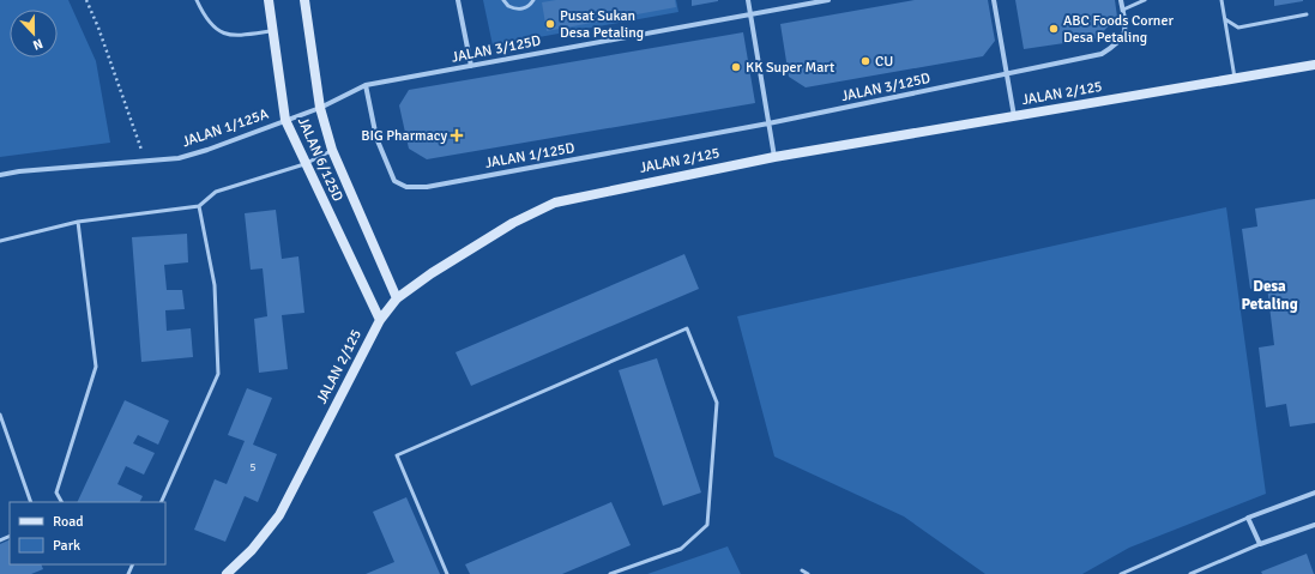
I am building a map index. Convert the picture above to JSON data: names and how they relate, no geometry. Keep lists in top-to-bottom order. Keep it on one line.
{"streets":{"street":["JALAN 3/125D","JALAN 2/125","JALAN 1/125A","JALAN 1/125D","JALAN 6/125D"]},"crossings":[["JALAN 3/125D","JALAN 1/125A"],["JALAN 3/125D","JALAN 1/125D"],["JALAN 2/125","JALAN 6/125D"],["JALAN 1/125A","JALAN 1/125D"],["JALAN 1/125A","JALAN 6/125D"]],"districts":["Desa Petaling"],"places":{"other":["Pusat Sukan Desa Petaling","ABC Foods Corner Desa Petaling","CU","KK Super Mart"],"health":["BIG Pharmacy"]},"house_numbers":["5"],"legend":["Road","Park"],"north":"bottom"}
